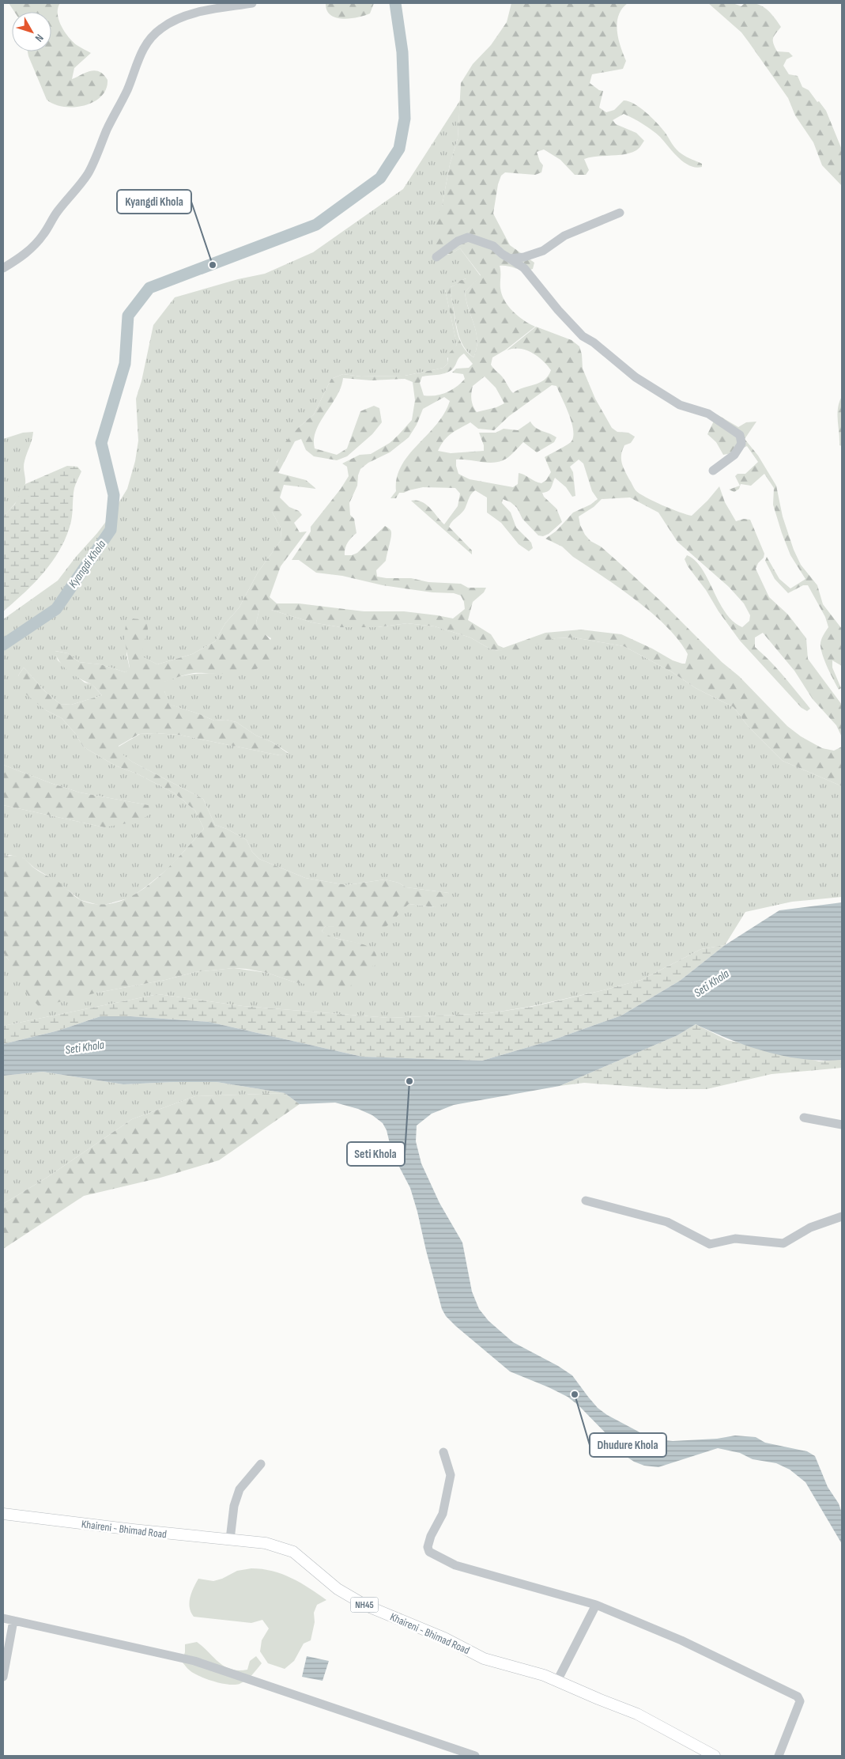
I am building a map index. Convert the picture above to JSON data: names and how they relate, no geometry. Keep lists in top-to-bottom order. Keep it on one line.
{"streets":{"main road":["Khaireni - Bhimad Road","NH45"]},"water":["Kyangdi Khola","Seti Khola"],"places":["Kyangdi Khola","Seti Khola","Dhudure Khola"],"north":"bottom right"}
